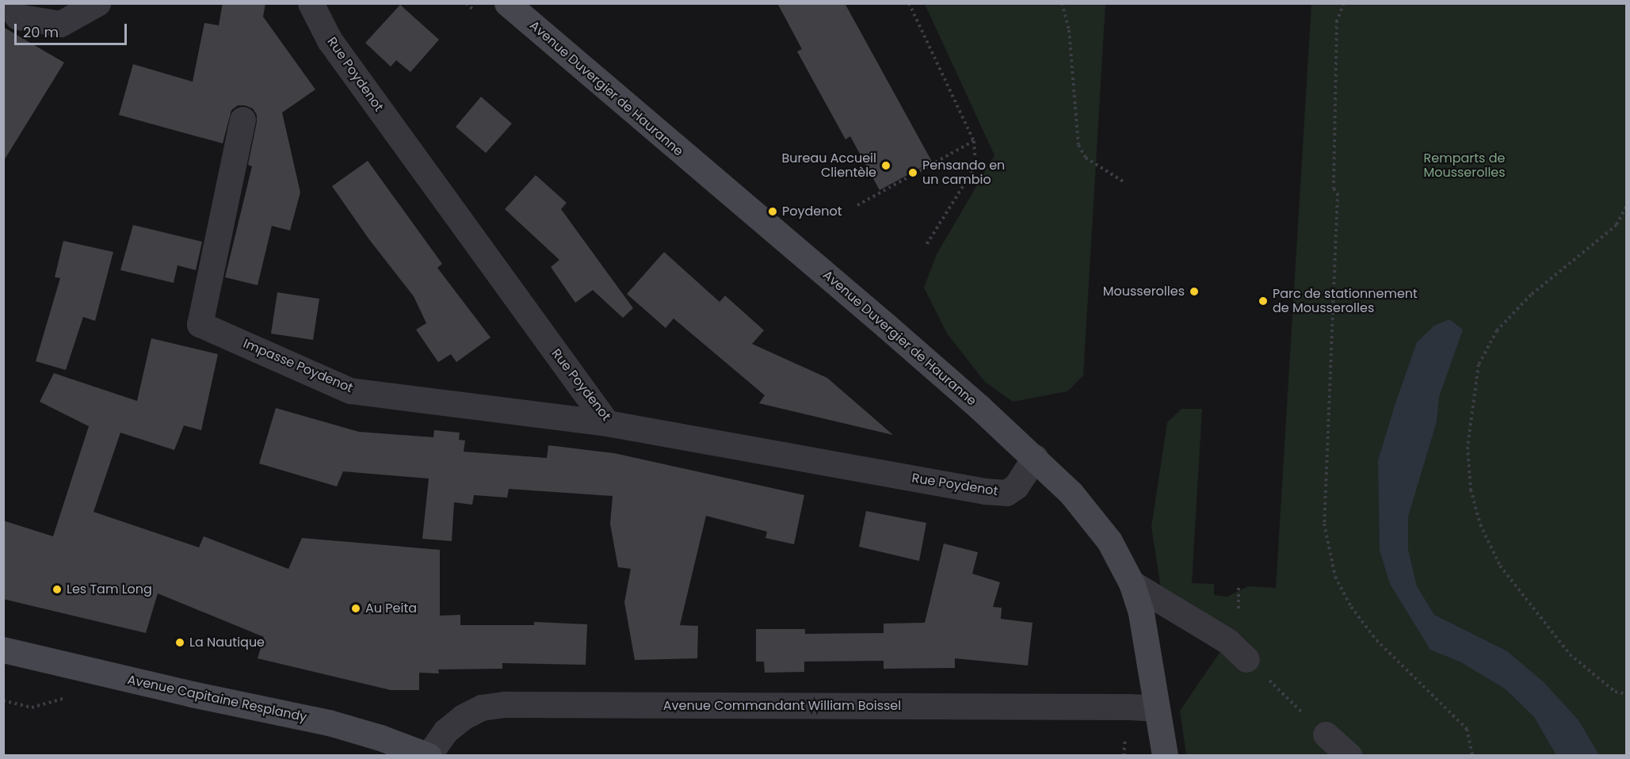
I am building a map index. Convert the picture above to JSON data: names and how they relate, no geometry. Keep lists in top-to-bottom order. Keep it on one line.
{"streets":{"main road":["Avenue Duvergier de Hauranne","Avenue Capitaine Resplandy"],"street":["Rue Poydenot","Impasse Poydenot","Avenue Commandant William Boissel"]},"crossings":[["Rue Poydenot","Avenue Duvergier de Hauranne"],["Rue Poydenot","Impasse Poydenot"],["Avenue Duvergier de Hauranne","Avenue Commandant William Boissel"],["Avenue Capitaine Resplandy","Avenue Commandant William Boissel"]],"parks":["Remparts de Mousserolles"],"places":["Bureau Accueil Clientèle","Pensando en un cambio","Poydenot","Mousserolles","Parc de stationnement de Mousserolles","Les Tam Long","Au Peita","La Nautique"],"scale_bar":"20 m"}
